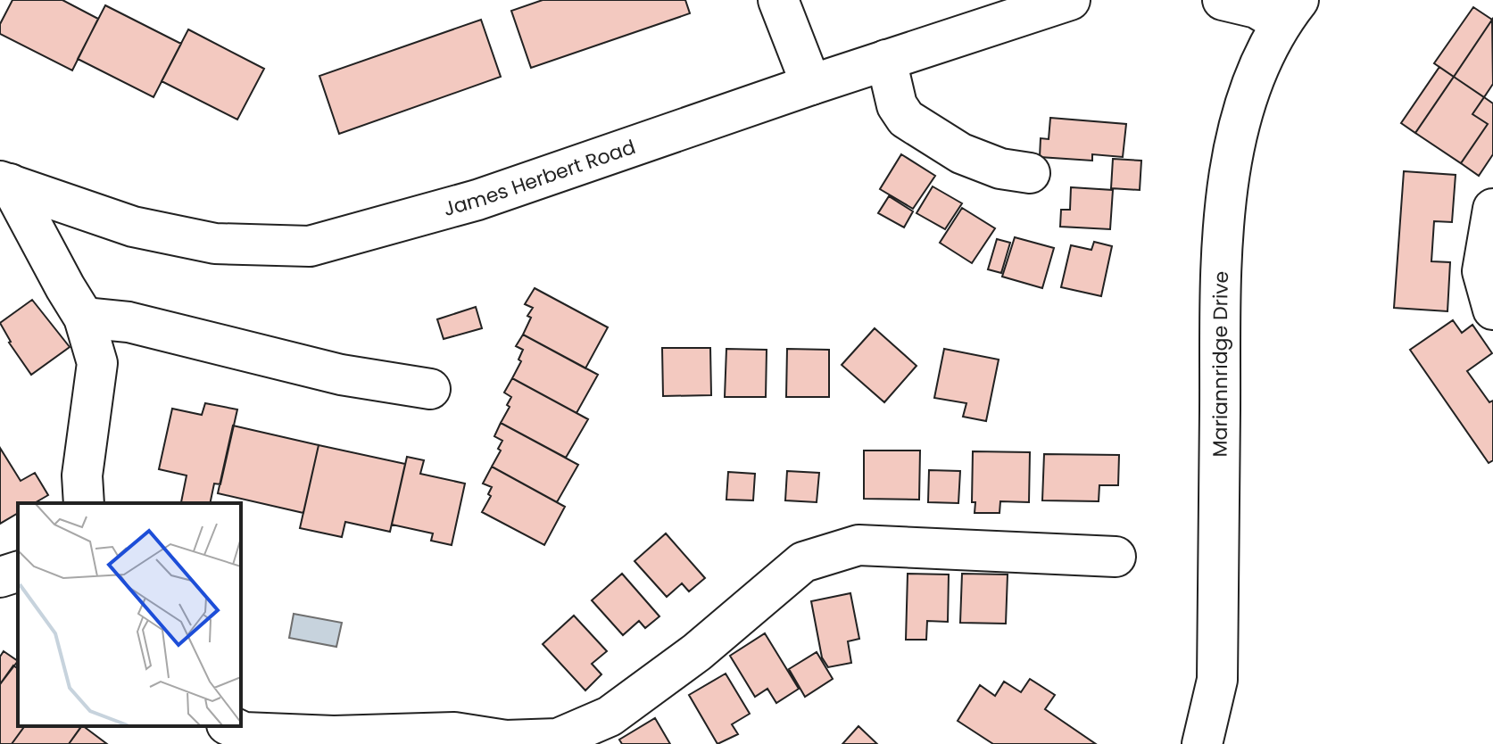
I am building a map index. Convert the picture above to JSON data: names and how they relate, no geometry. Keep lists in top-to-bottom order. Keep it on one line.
{"streets":{"street":["James Herbert Road","Mariannridge Drive"]}}
